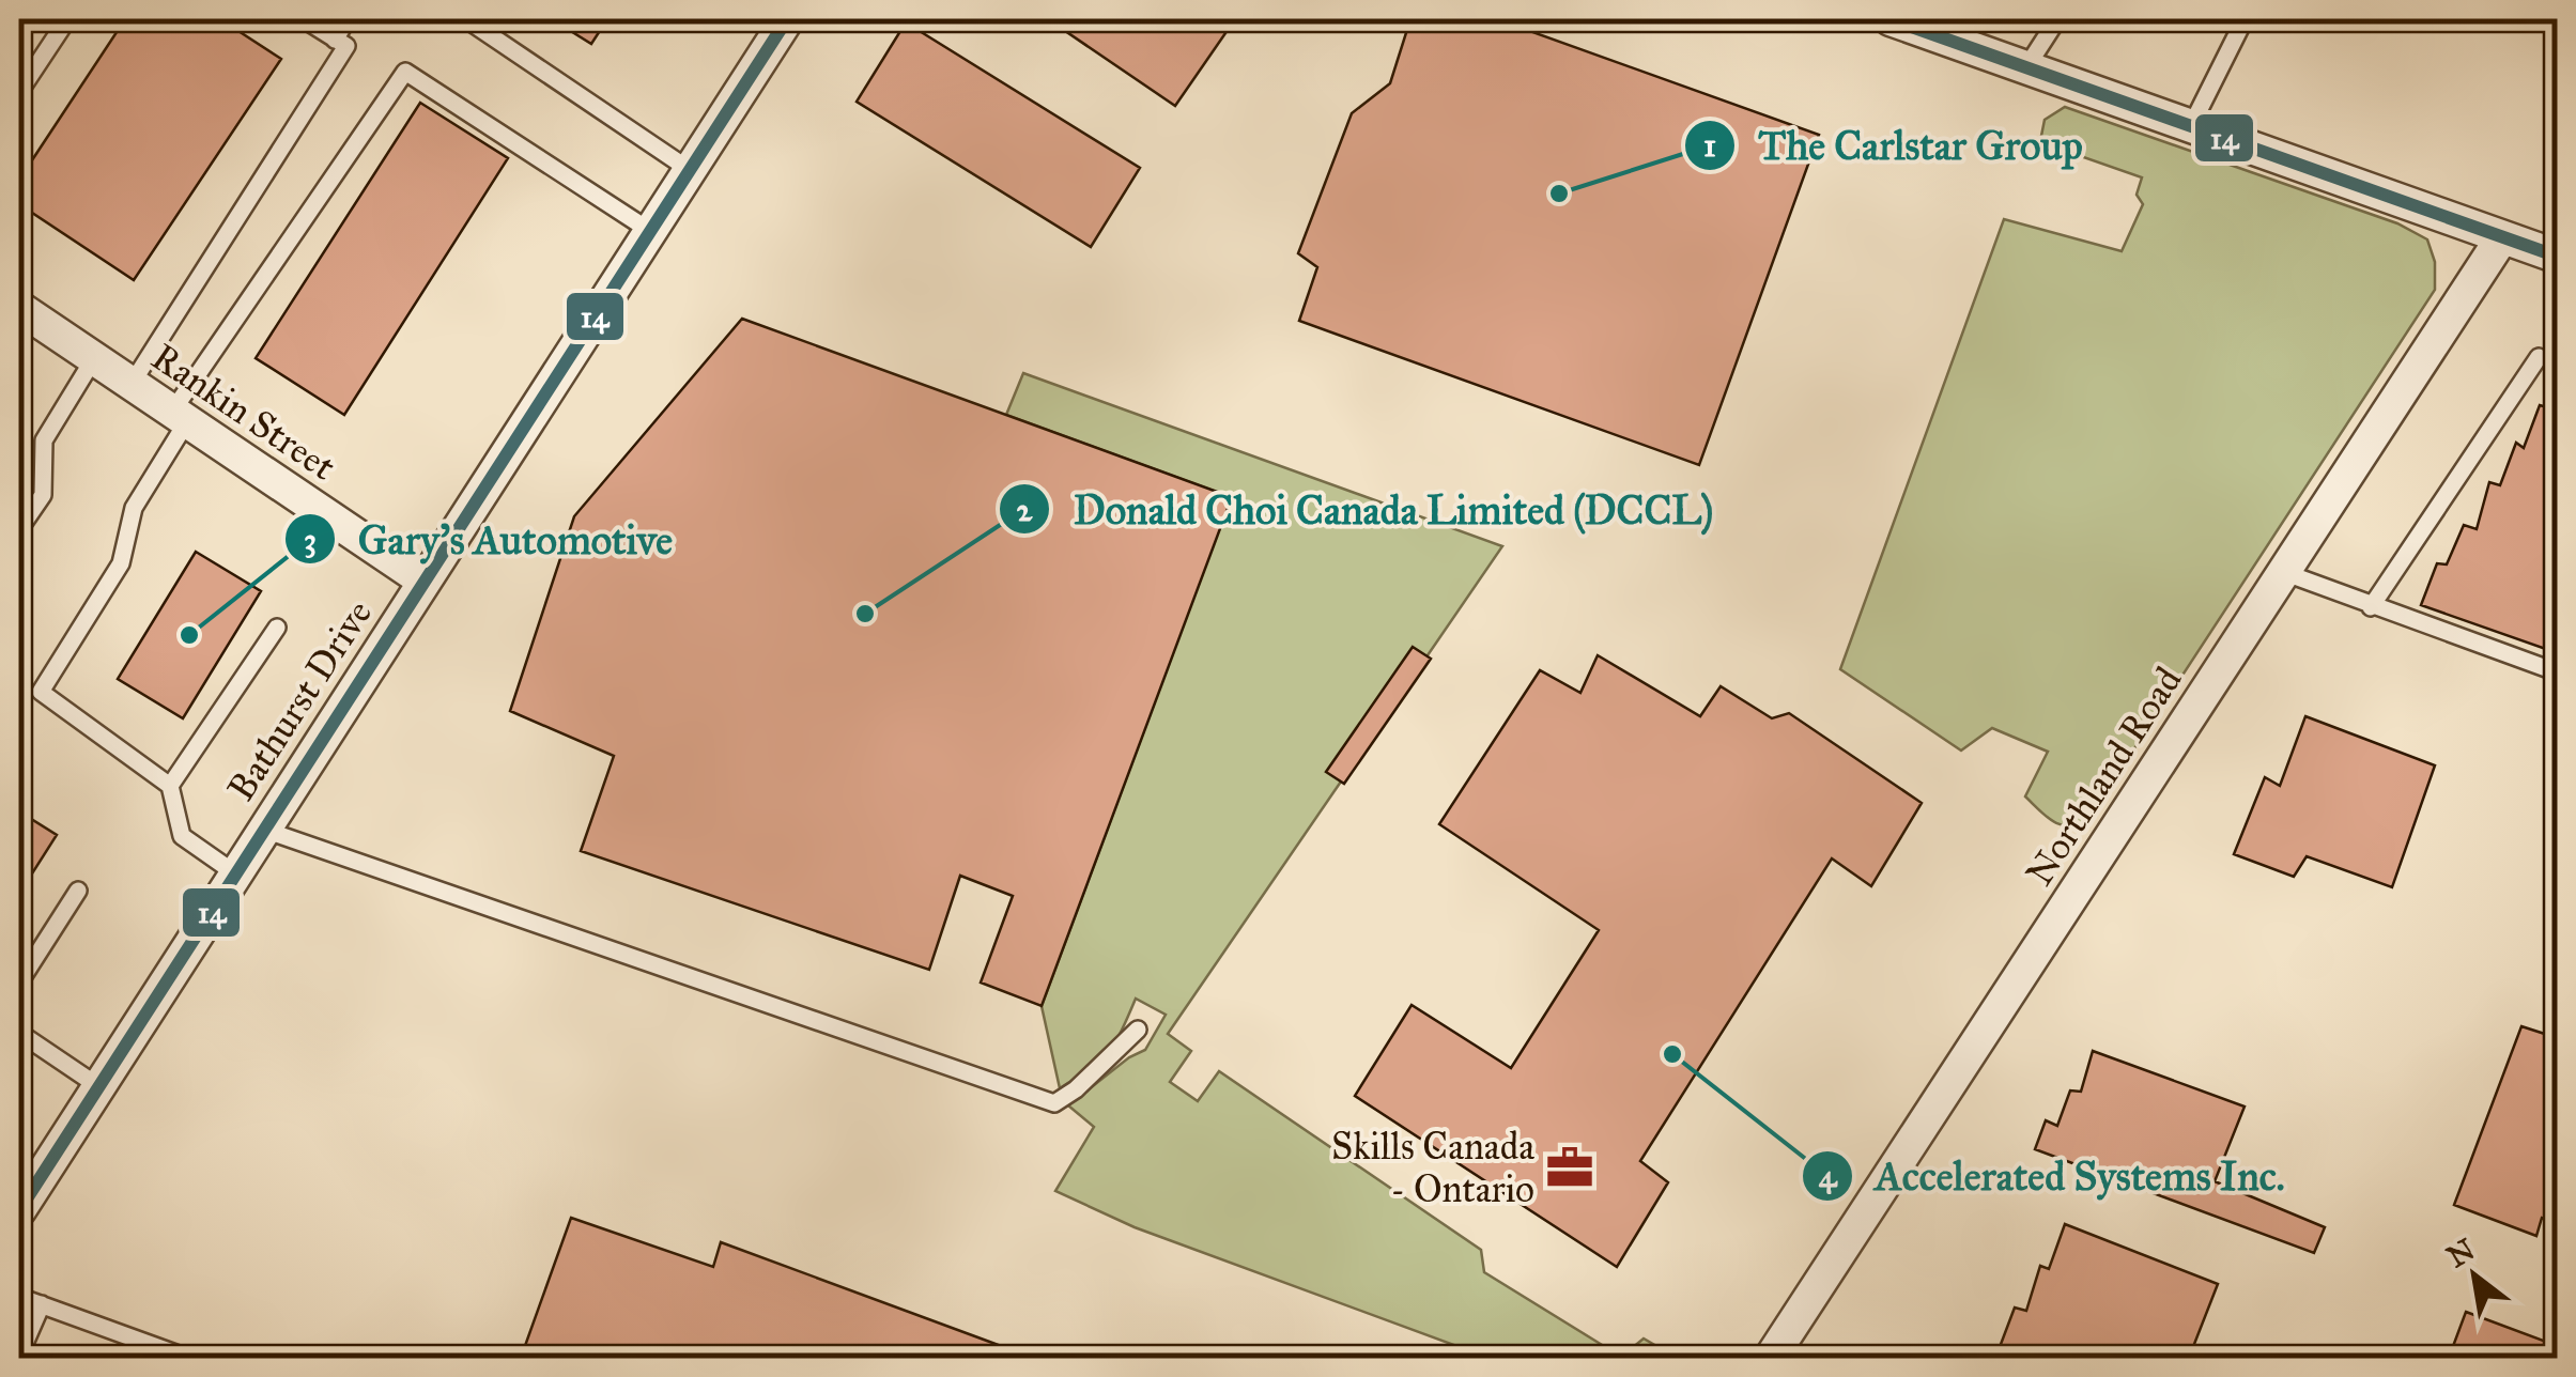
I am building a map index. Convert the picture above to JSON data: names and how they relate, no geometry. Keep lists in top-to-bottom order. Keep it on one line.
{"streets":{"street":["Rankin Street","Bathurst Drive","Northland Road"]},"crossings":[["Rankin Street","Bathurst Drive"]],"places":{"other":["The Carlstar Group","Donald Choi Canada Limited (DCCL)","Gary's Automotive","Accelerated Systems Inc."],"office":["Skills Canada - Ontario"]},"lines":["transit line 14"],"north":"top left"}
